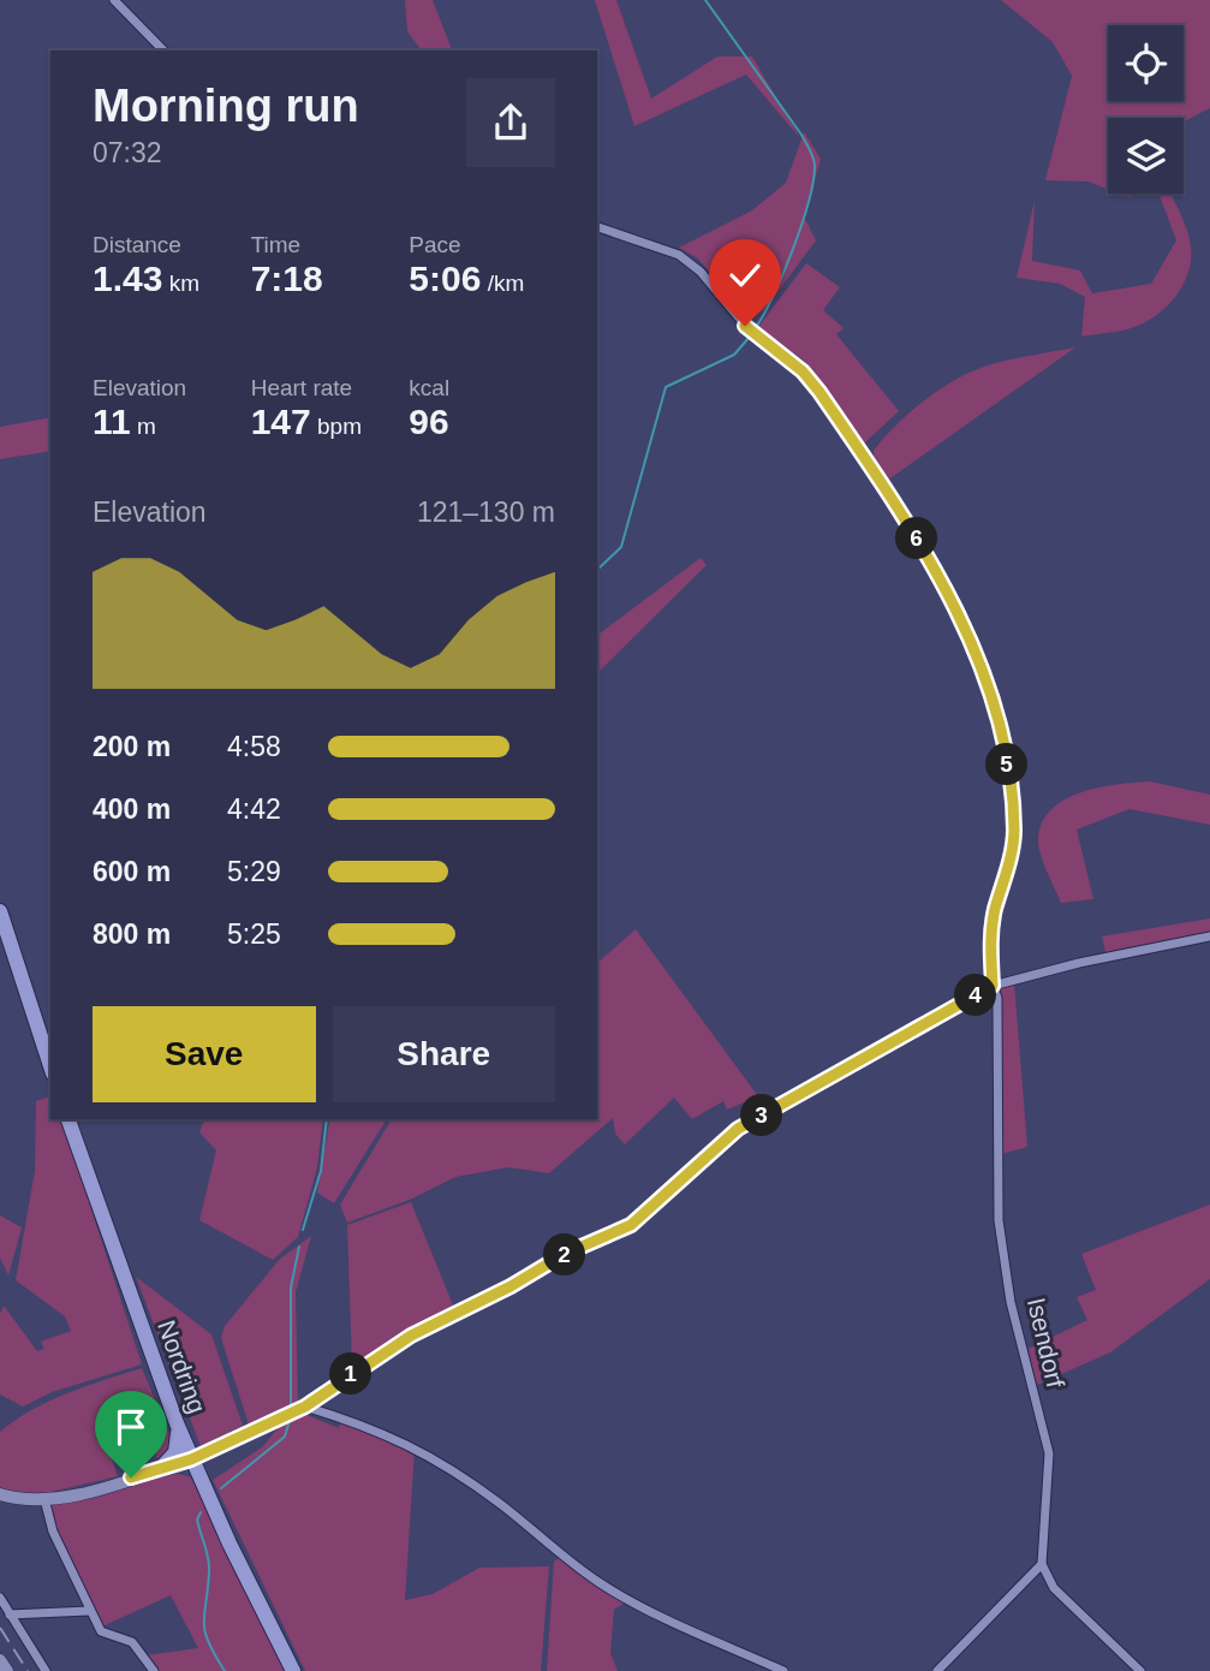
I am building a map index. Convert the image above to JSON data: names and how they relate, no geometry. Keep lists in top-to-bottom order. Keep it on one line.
{"streets":{"main road":["Nordring"],"street":["Isendorf"]},"page":{"heading":["Morning run","07:32"],"stats":[["Distance","1.43 km"],["Time","7:18"],["Pace","5:06 /km"],["Elevation","11 m"],["Heart rate","147 bpm"],["kcal","96"]],"chart":["Elevation","121–130 m"],"pins":["6","5","4","3","2","1"],"list":[{"name":"200 m","note":"4:58"},{"name":"400 m","note":"4:42"},{"name":"600 m","note":"5:29"},{"name":"800 m","note":"5:25"}],"buttons":["Save","Share"]}}
